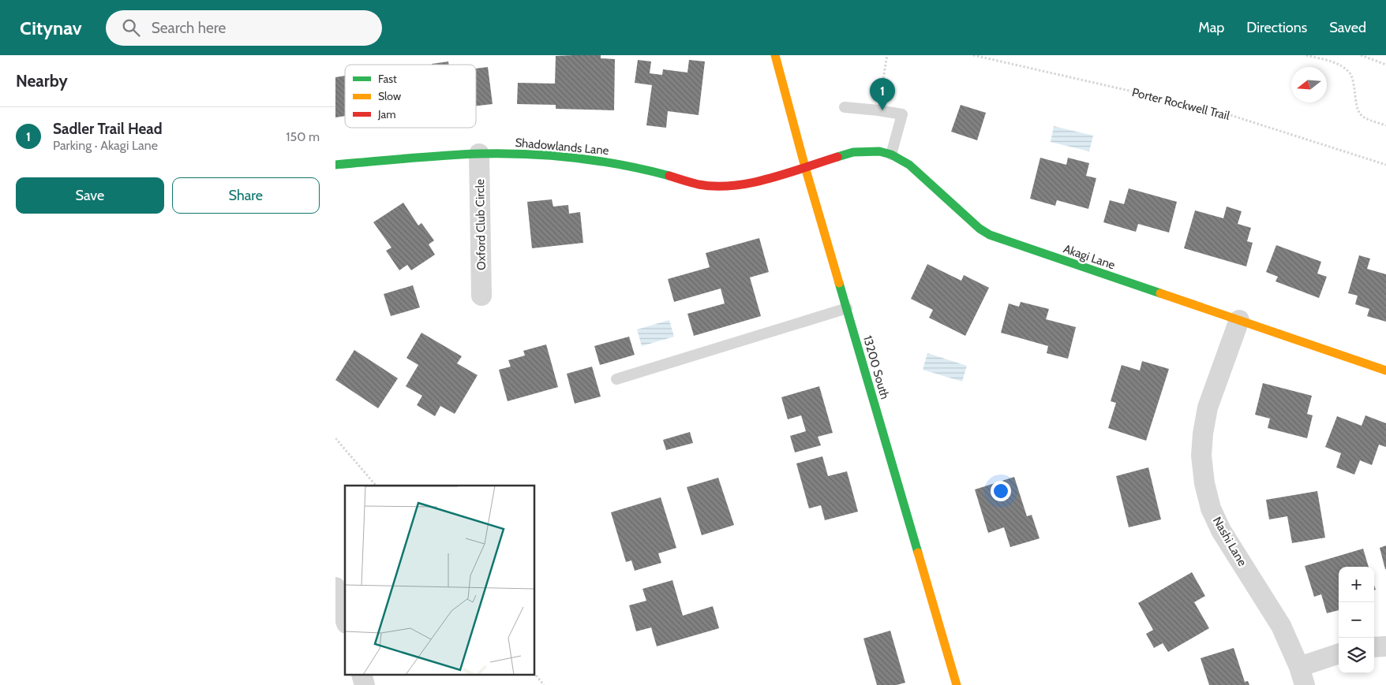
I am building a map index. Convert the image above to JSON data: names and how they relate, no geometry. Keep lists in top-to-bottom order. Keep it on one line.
{"streets":{"street":["Shadowlands Lane","Oxford Club Circle","Akagi Lane","13200 South","Nashi Lane"],"path":["Porter Rockwell Trail"]},"crossings":[["Shadowlands Lane","Oxford Club Circle"],["Shadowlands Lane","Akagi Lane"],["Shadowlands Lane","13200 South"],["Akagi Lane","13200 South"],["Akagi Lane","Nashi Lane"]],"legend":["Fast","Slow","Jam"],"north":"left","page":{"header":"Citynav","search":"Search here","nav":["Map","Directions","Saved"],"heading":"Nearby","pins":"1","list":[{"mark":"1","name":"Sadler Trail Head","note":"Parking · Akagi Lane","value":"150 m"}],"buttons":["Save","Share"],"map_buttons":["+","−"]}}
